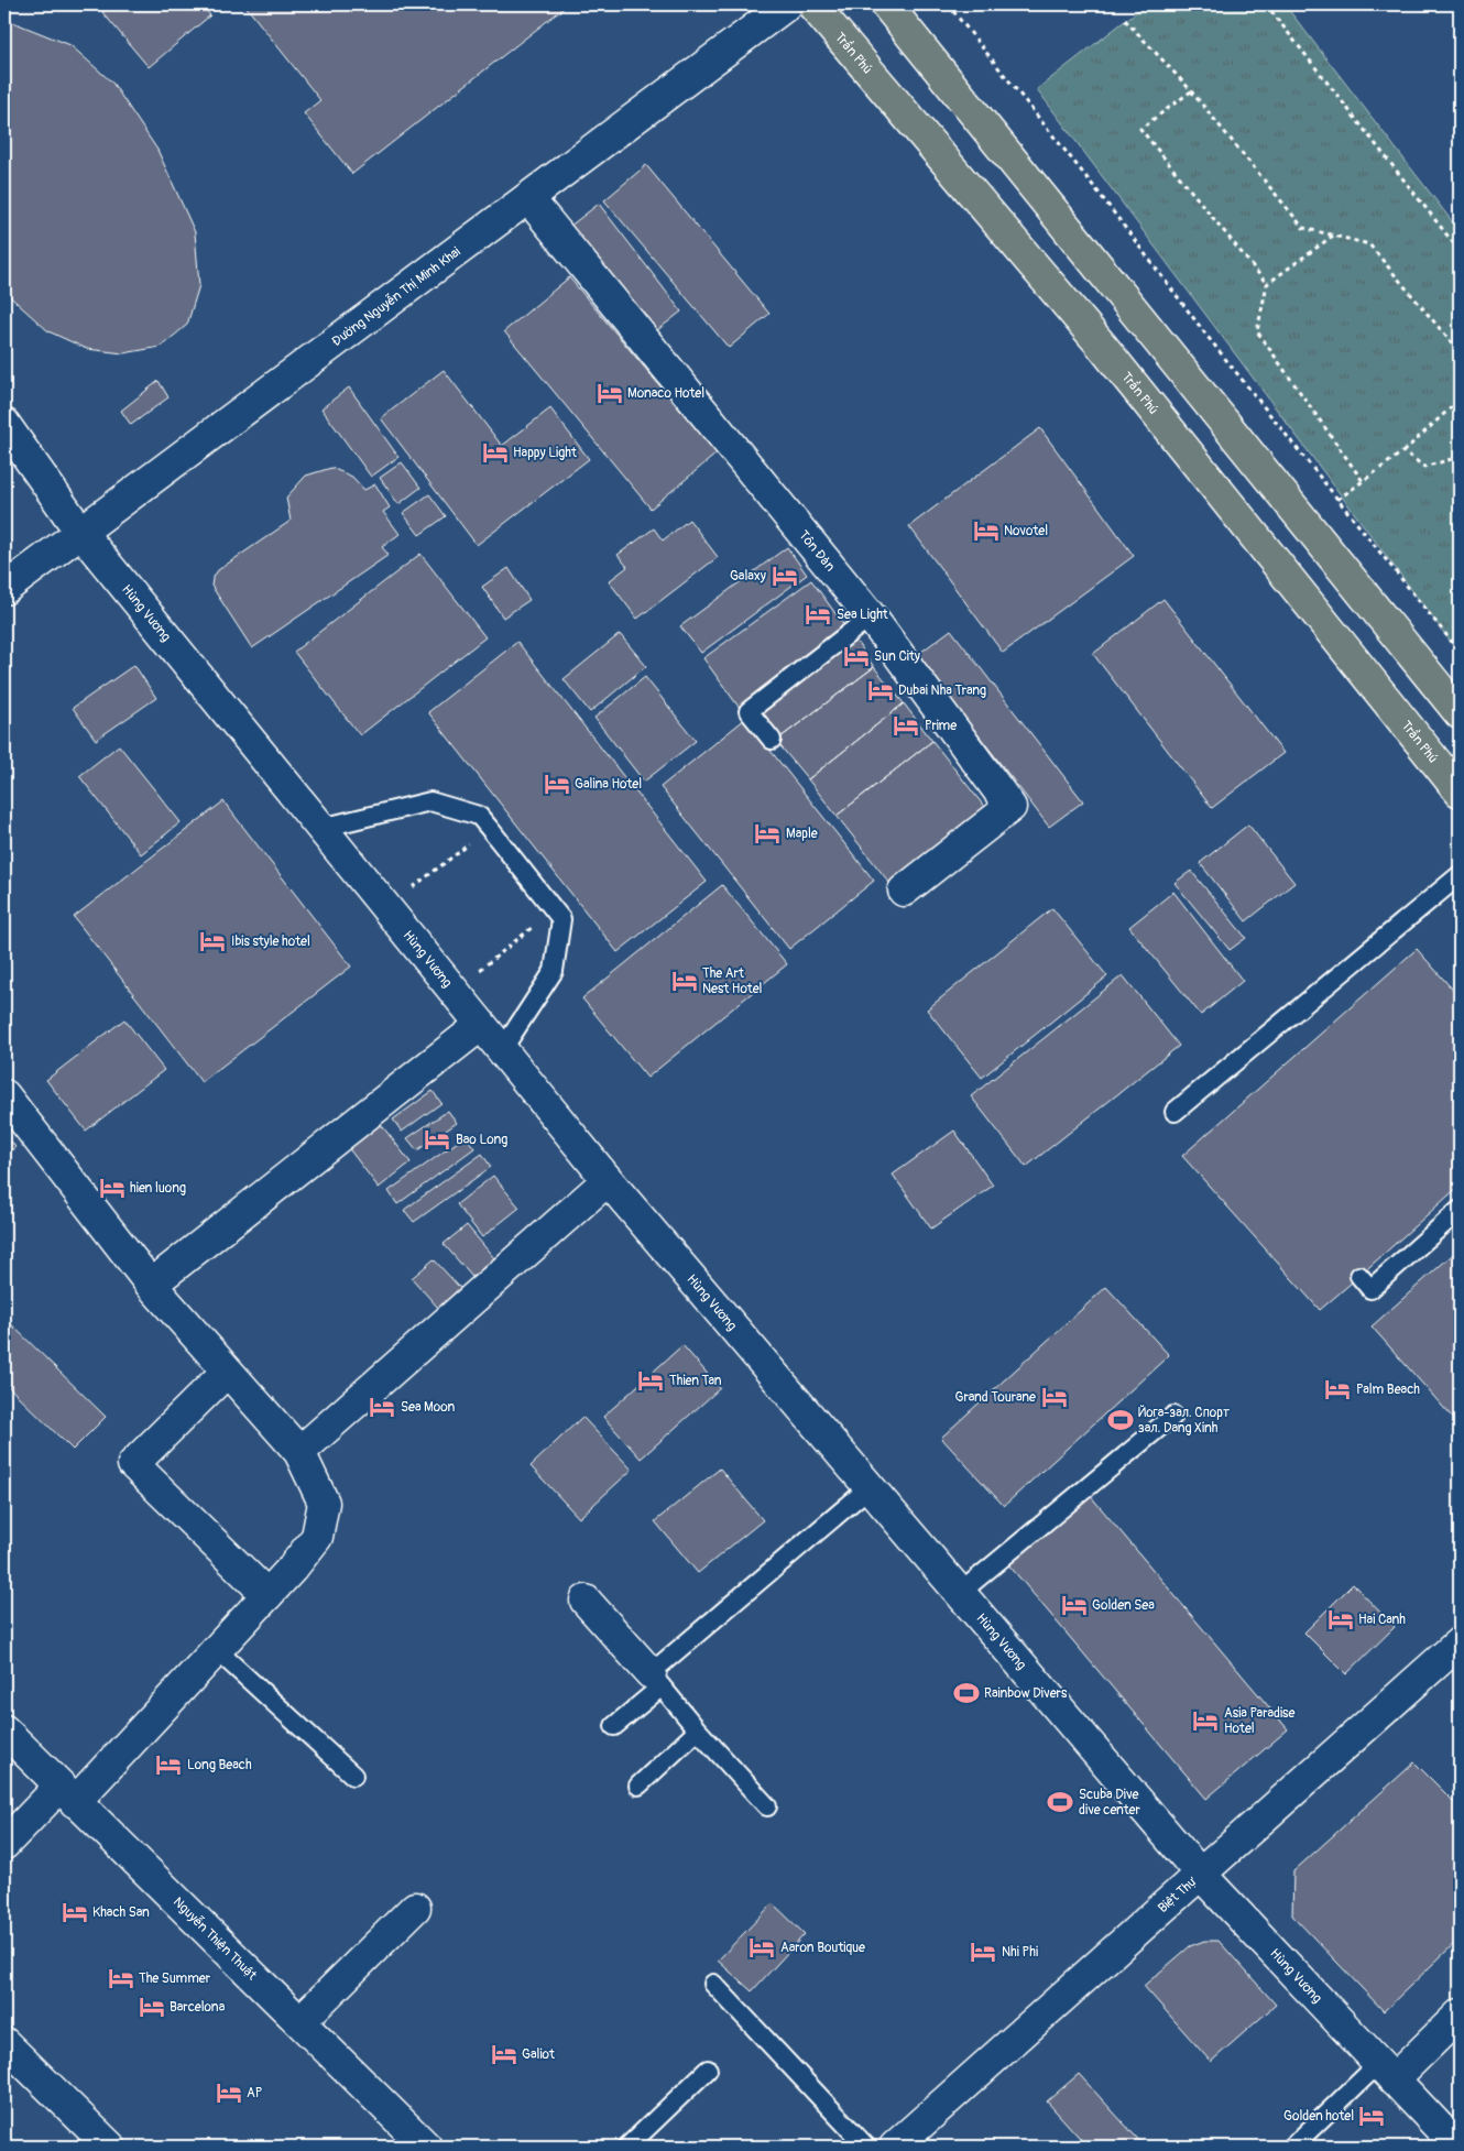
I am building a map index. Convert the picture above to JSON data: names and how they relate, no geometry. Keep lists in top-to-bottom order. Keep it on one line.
{"streets":{"main road":["Trần Phú"],"street":["Đường Nguyễn Thị Minh Khai","Tôn Đản","Hùng Vương","Biệt Thự","Nguyễn Thiện Thuật"]},"crossings":[["Đường Nguyễn Thị Minh Khai","Tôn Đản"],["Đường Nguyễn Thị Minh Khai","Hùng Vương"],["Hùng Vương","Biệt Thự"]],"places":{"hotel":["Monaco Hotel","Happy Light","Novotel","Galaxy","Sea Light","Sun City","Dubai Nha Trang","Prime","Galina Hotel","Maple","Ibis style hotel","The Art Nest Hotel","Bao Long","hien luong","Thien Tan","Palm Beach","Grand Tourane","Sea Moon","Golden Sea","Hai Canh","Asia Paradise Hotel","Long Beach","Khach San","Aaron Boutique","Nhi Phi","The Summer","Barcelona","Galiot","AP","Golden hotel"],"sports":["Йога-зал. Спорт зал. Dang Xinh","Rainbow Divers","Scuba Dive dive center"]}}
